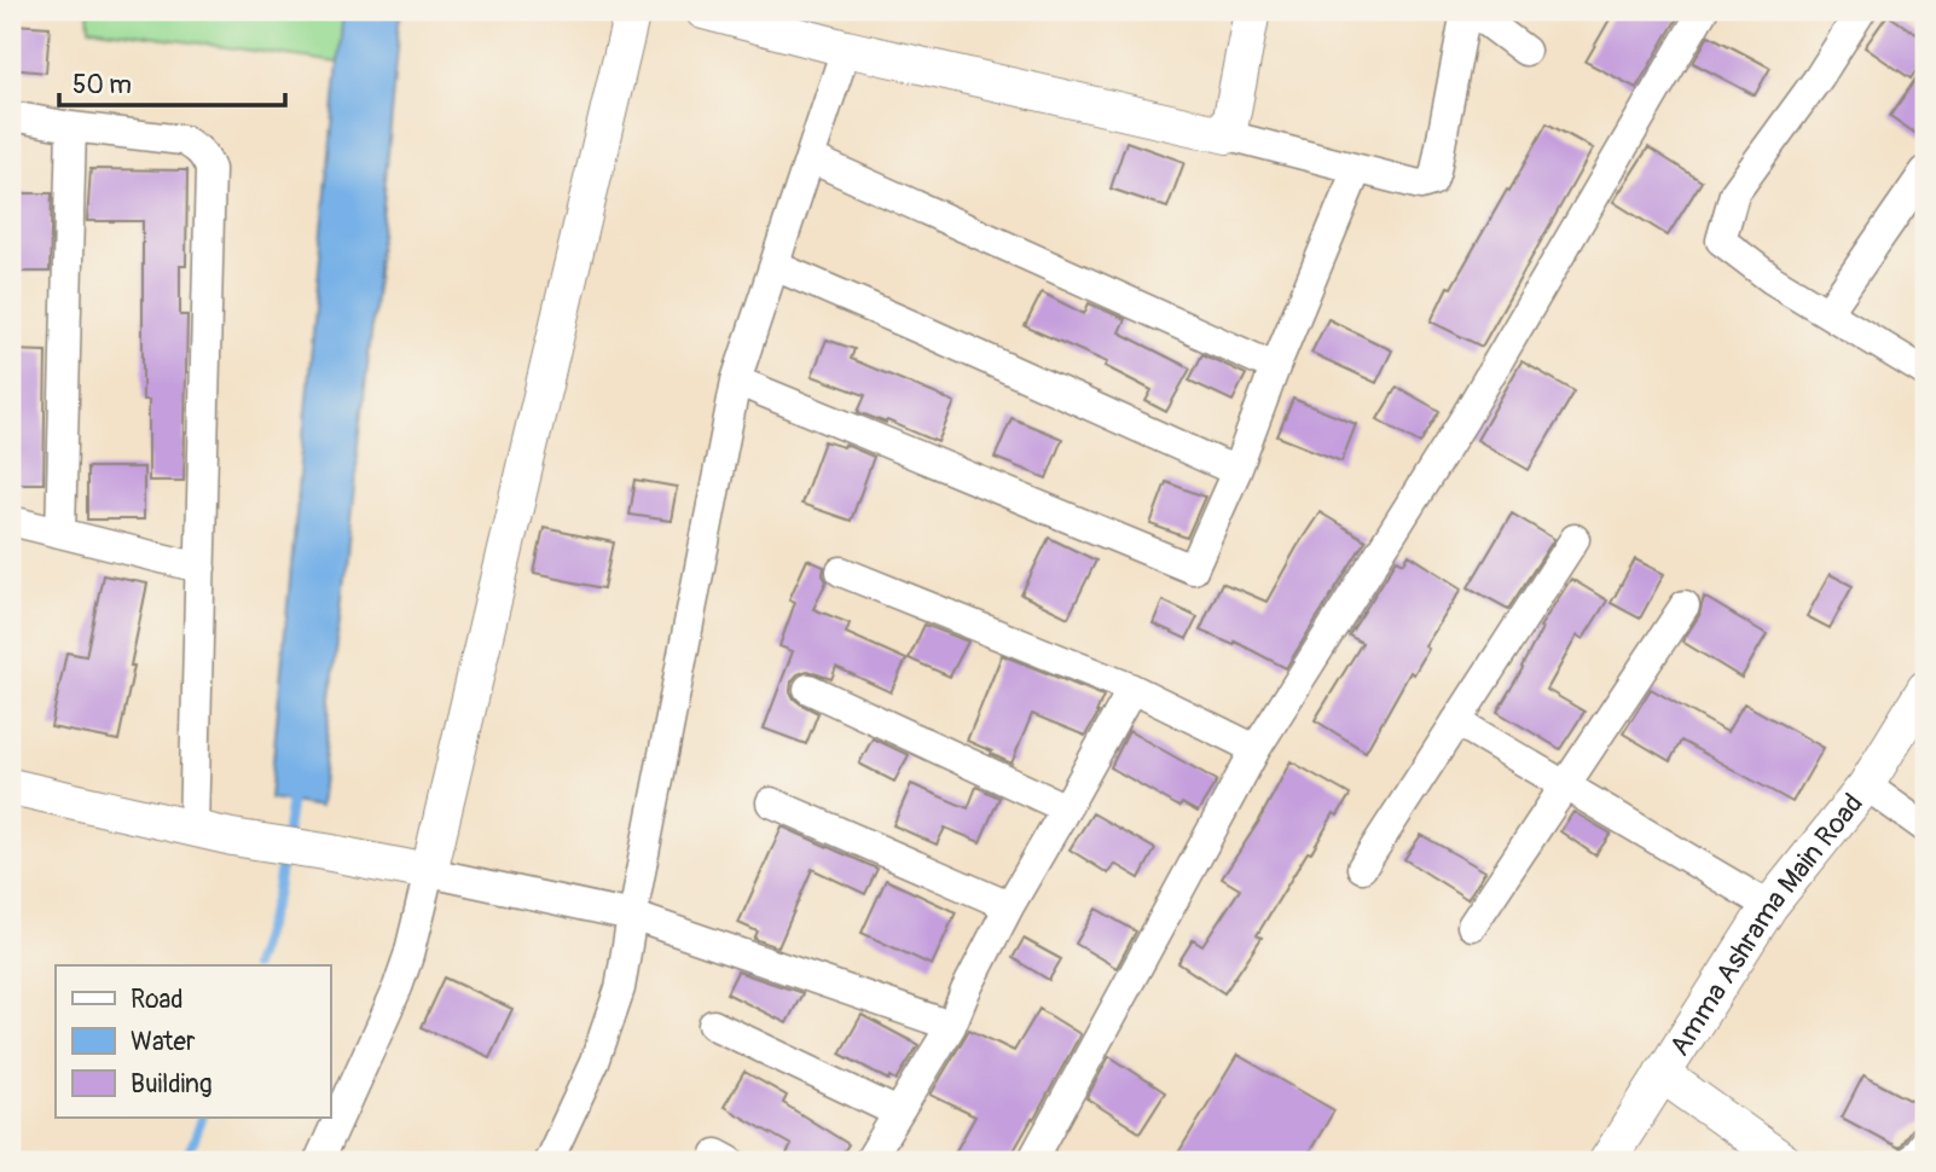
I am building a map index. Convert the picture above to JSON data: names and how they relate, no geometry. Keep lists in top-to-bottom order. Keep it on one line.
{"streets":{"street":["Amma Ashrama Main Road"]},"legend":["Road","Water","Building"],"scale_bar":"50 m"}
